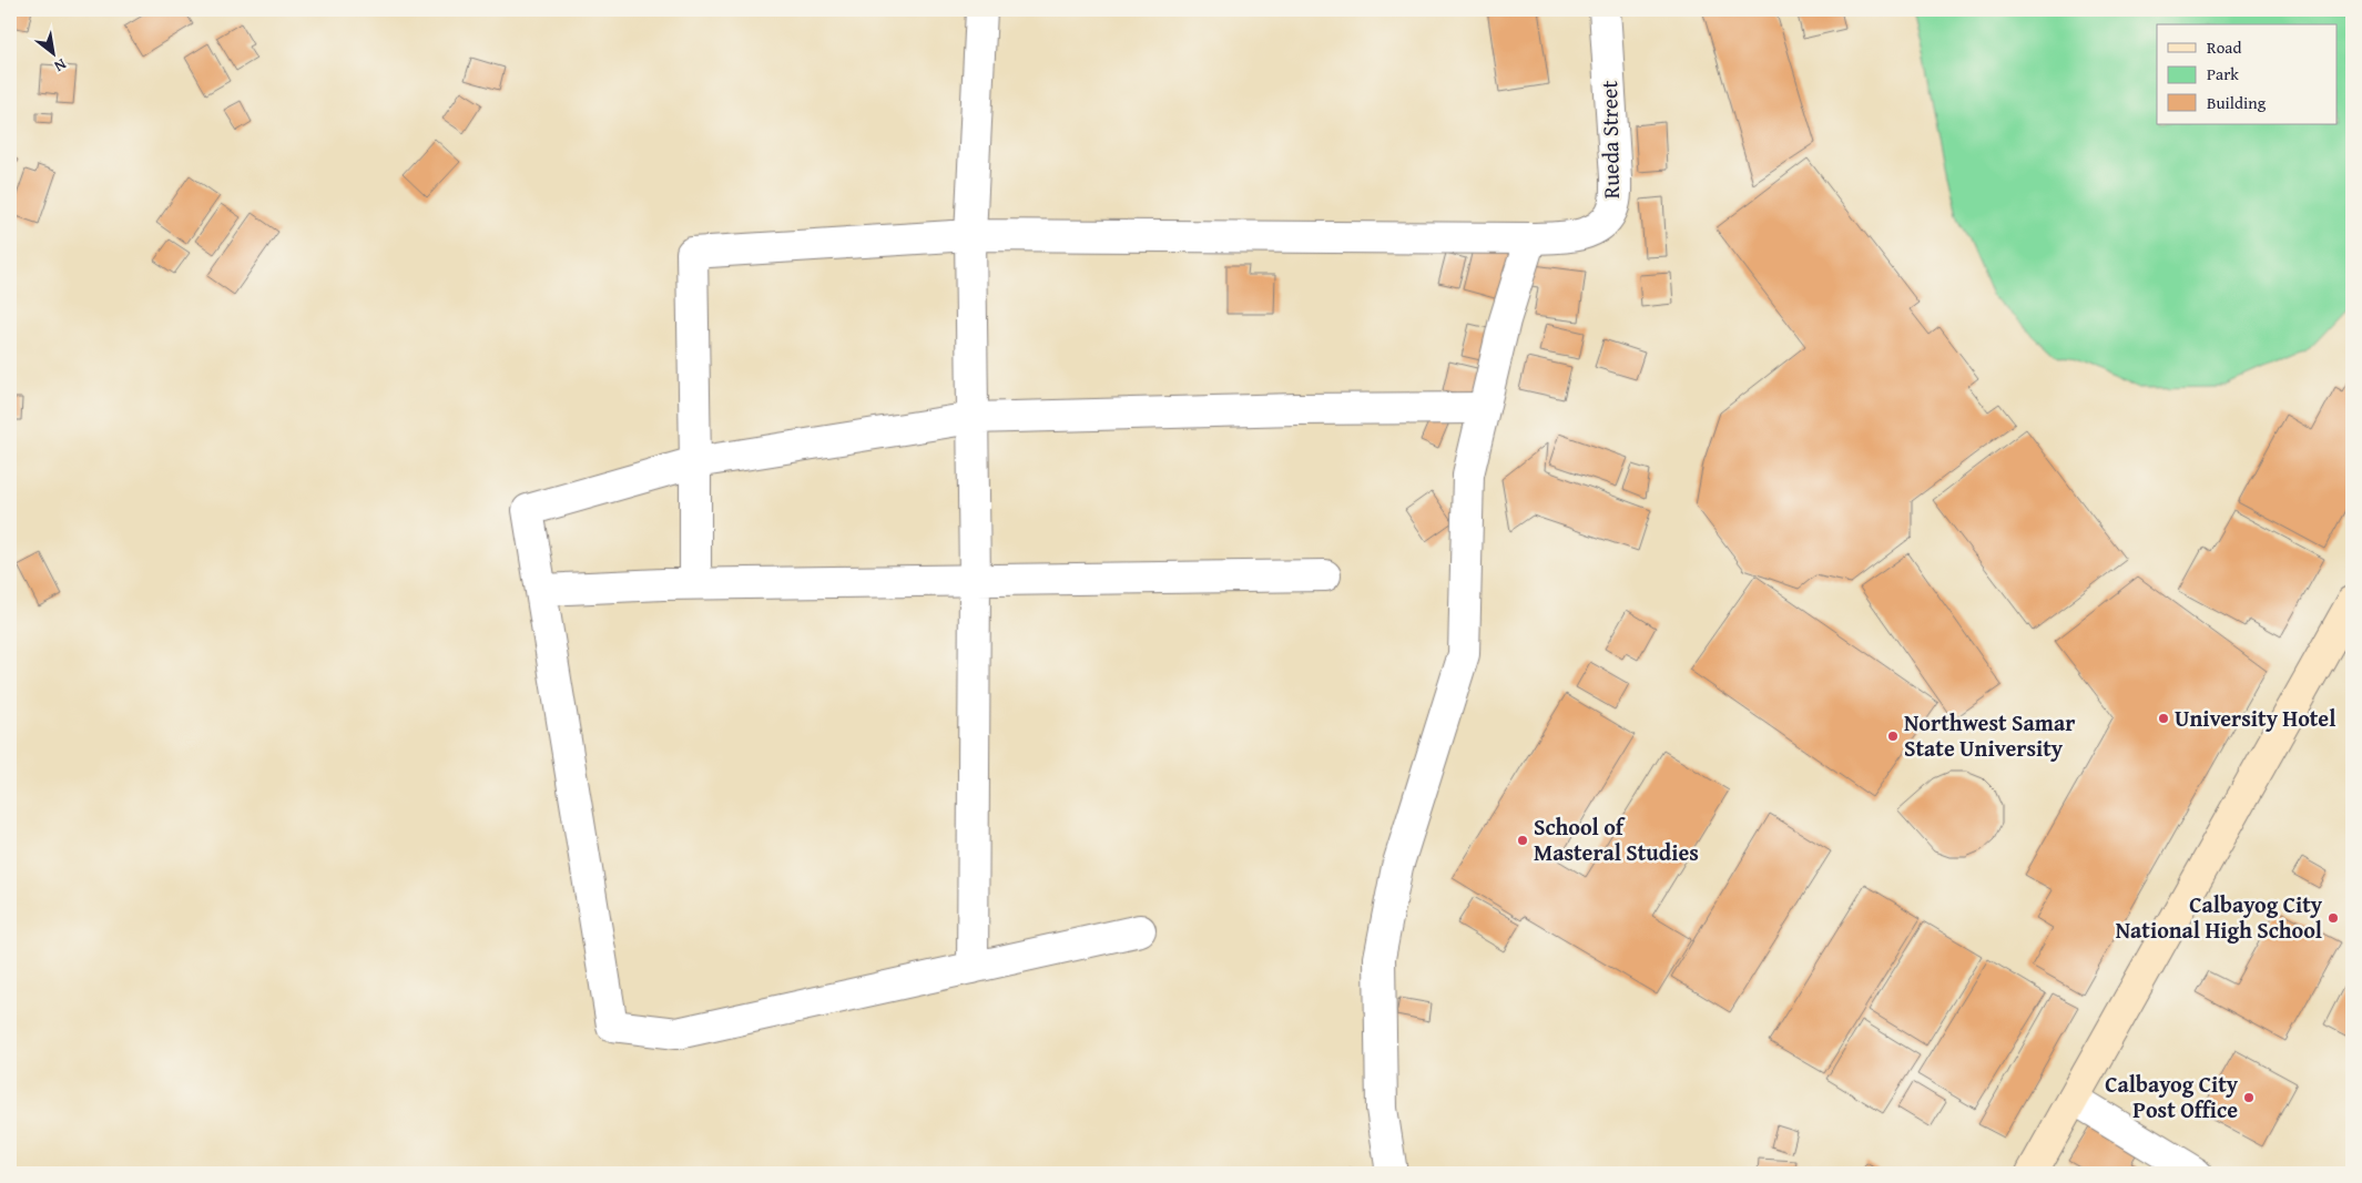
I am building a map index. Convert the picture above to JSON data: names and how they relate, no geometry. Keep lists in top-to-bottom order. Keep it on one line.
{"streets":{"street":["Rueda Street"]},"places":["University Hotel","Northwest Samar State University","School of Masteral Studies","Calbayog City National High School","Calbayog City Post Office"],"legend":["Road","Park","Building"],"north":"bottom right"}
